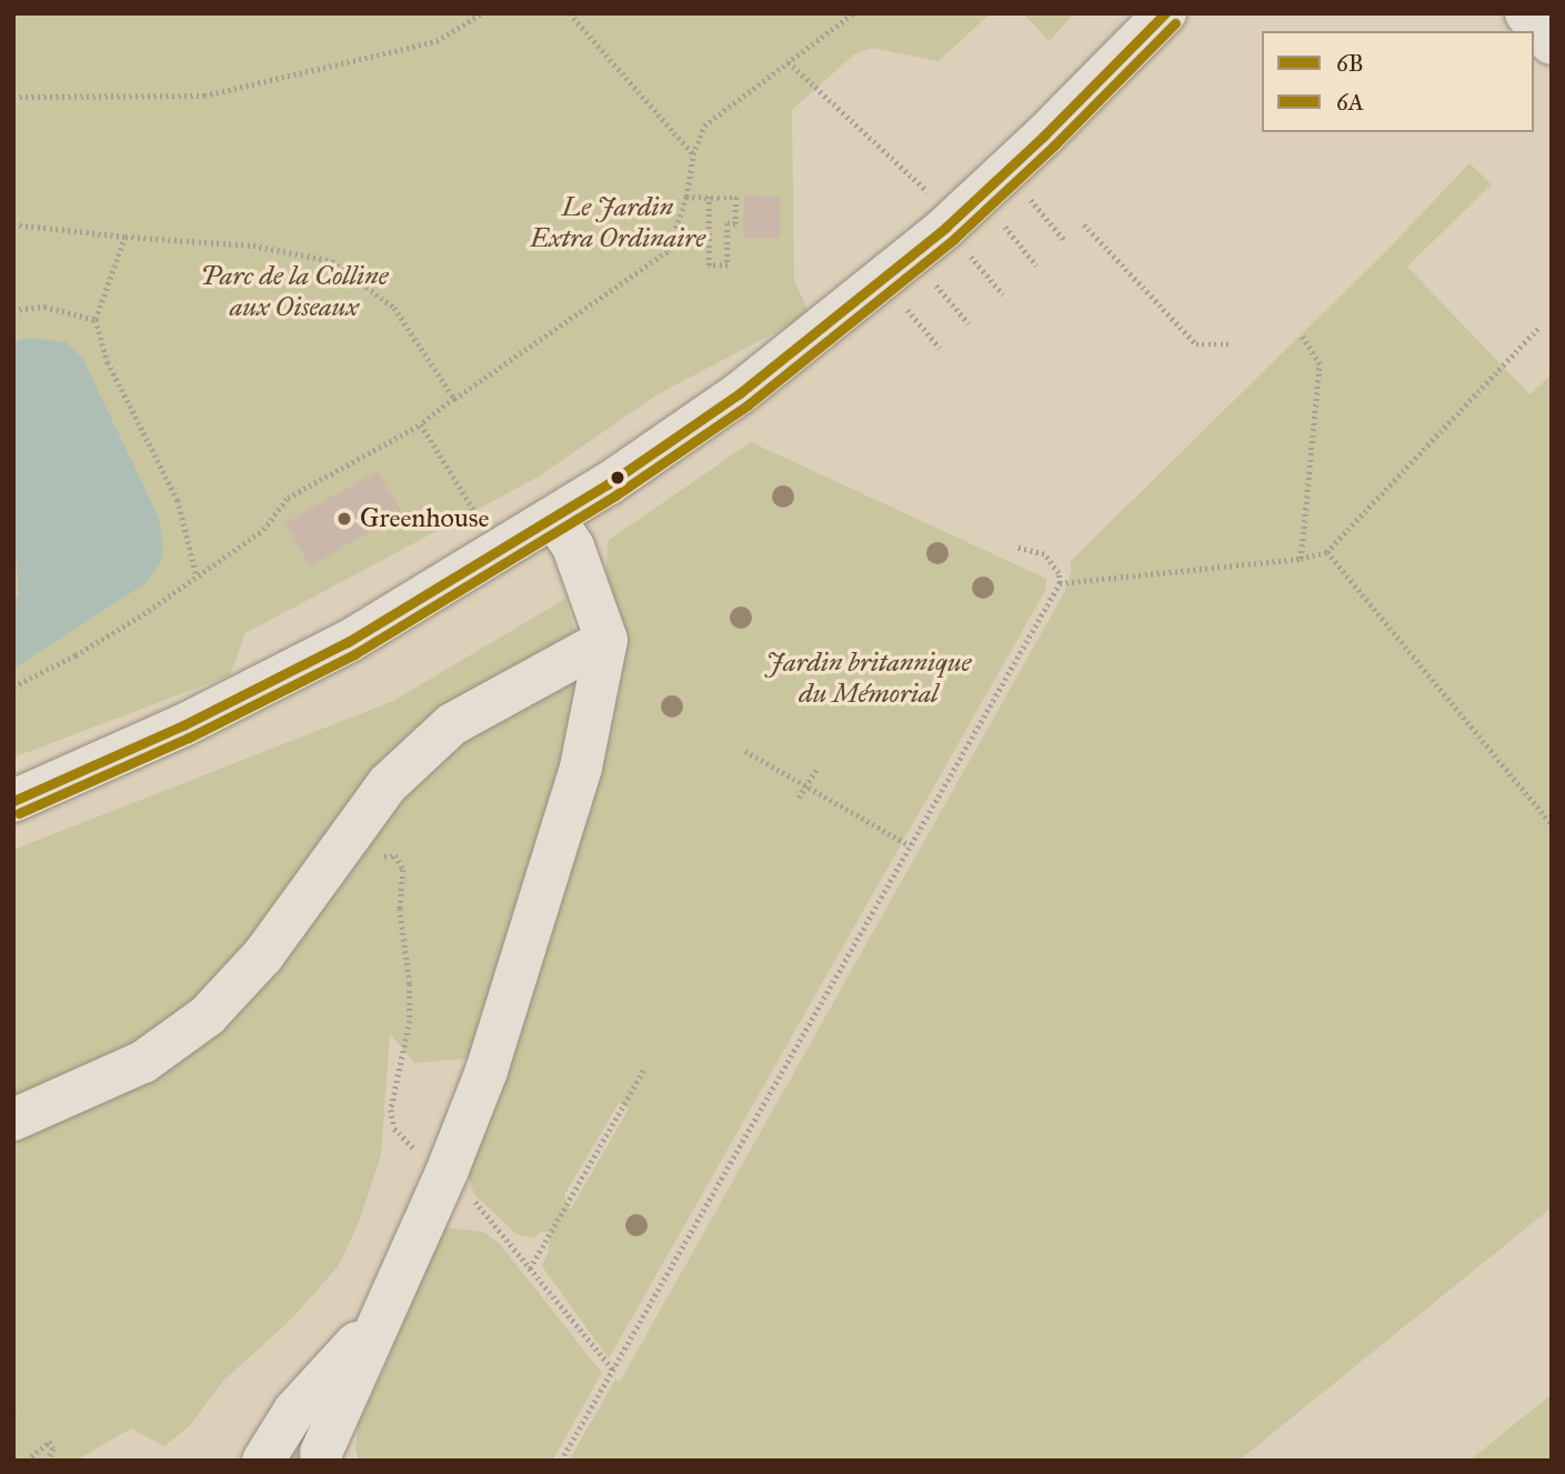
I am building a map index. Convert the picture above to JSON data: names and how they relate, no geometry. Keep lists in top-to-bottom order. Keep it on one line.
{"parks":["Le Jardin Extra Ordinaire","Parc de la Colline aux Oiseaux","Jardin britannique du Mémorial"],"places":["Greenhouse"],"lines":["transit line 6B","transit line 6A"],"legend":["6B","6A"]}
